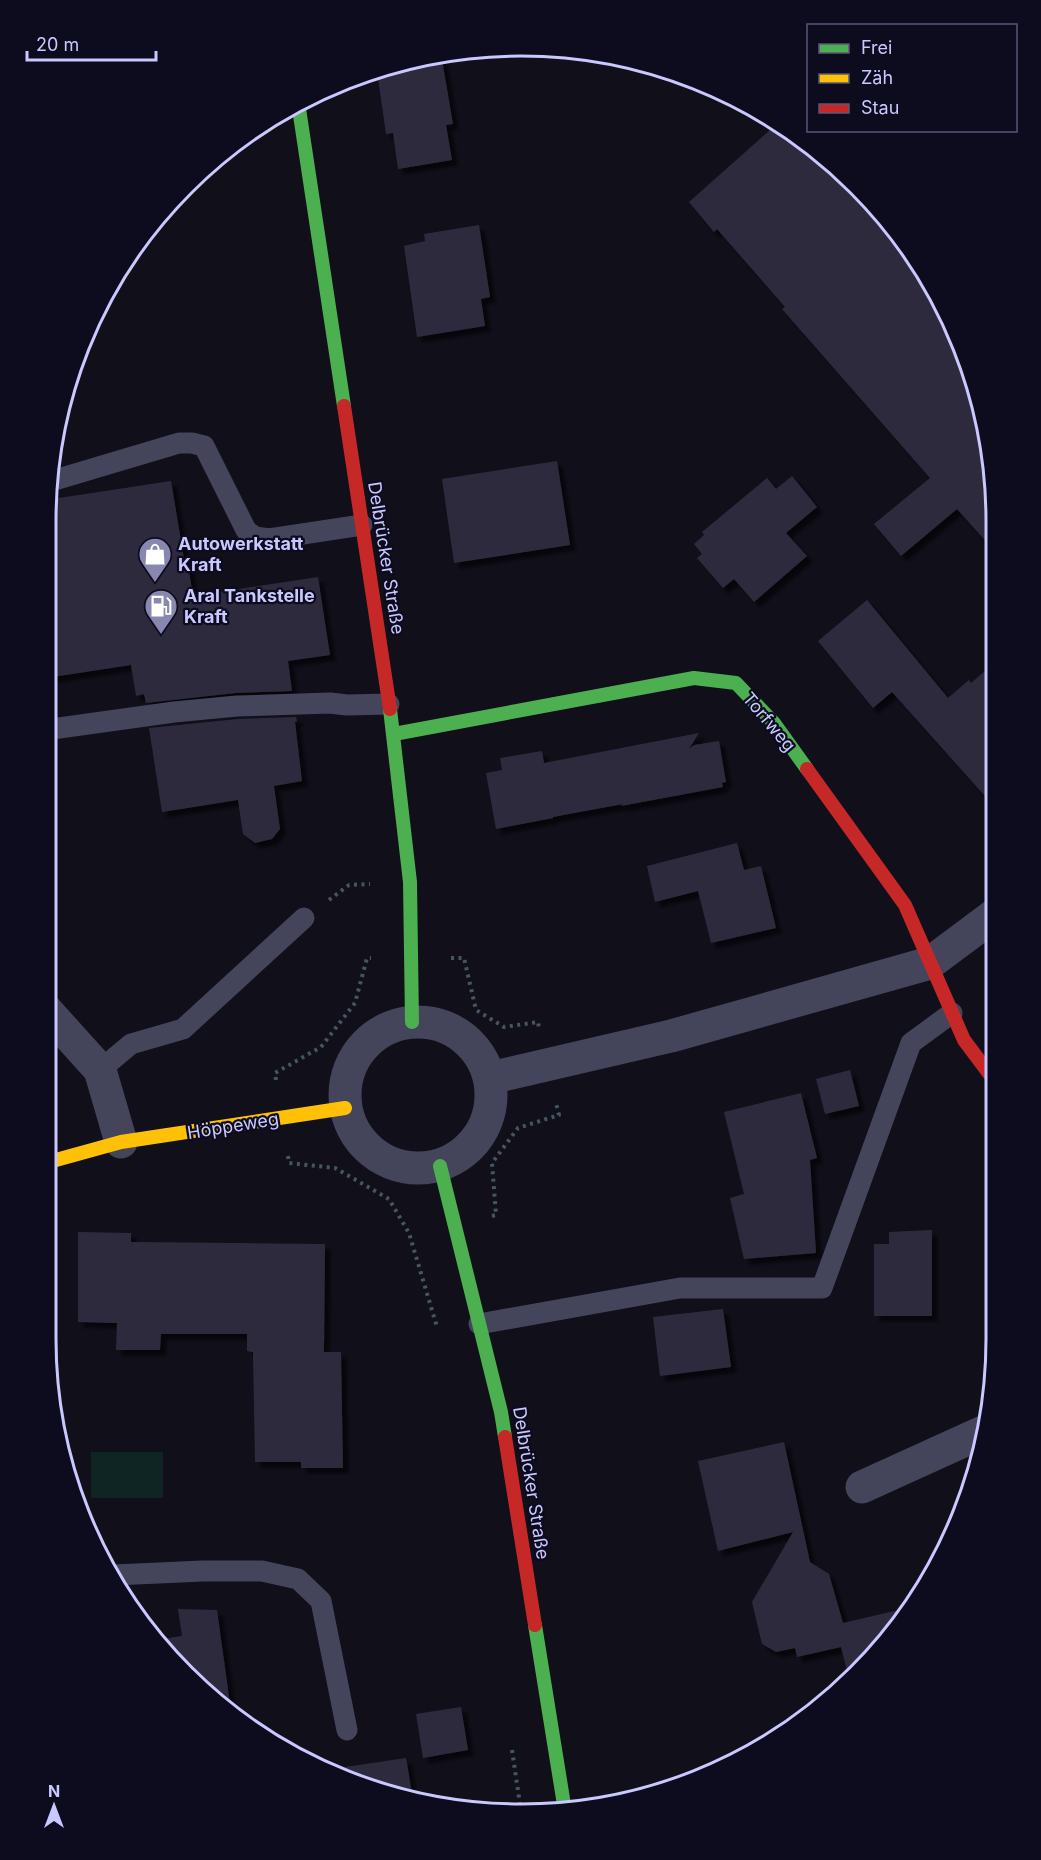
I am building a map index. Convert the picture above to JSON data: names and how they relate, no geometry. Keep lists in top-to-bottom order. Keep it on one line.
{"streets":{"street":["Delbrücker Straße","Torfweg","Höppeweg"]},"crossings":[["Delbrücker Straße","Torfweg"],["Delbrücker Straße","Höppeweg"]],"places":{"shop":["Autowerkstatt Kraft"],"fuel station":["Aral Tankstelle Kraft"]},"legend":["Frei","Zäh","Stau"],"scale_bar":"20 m","north":"top"}
